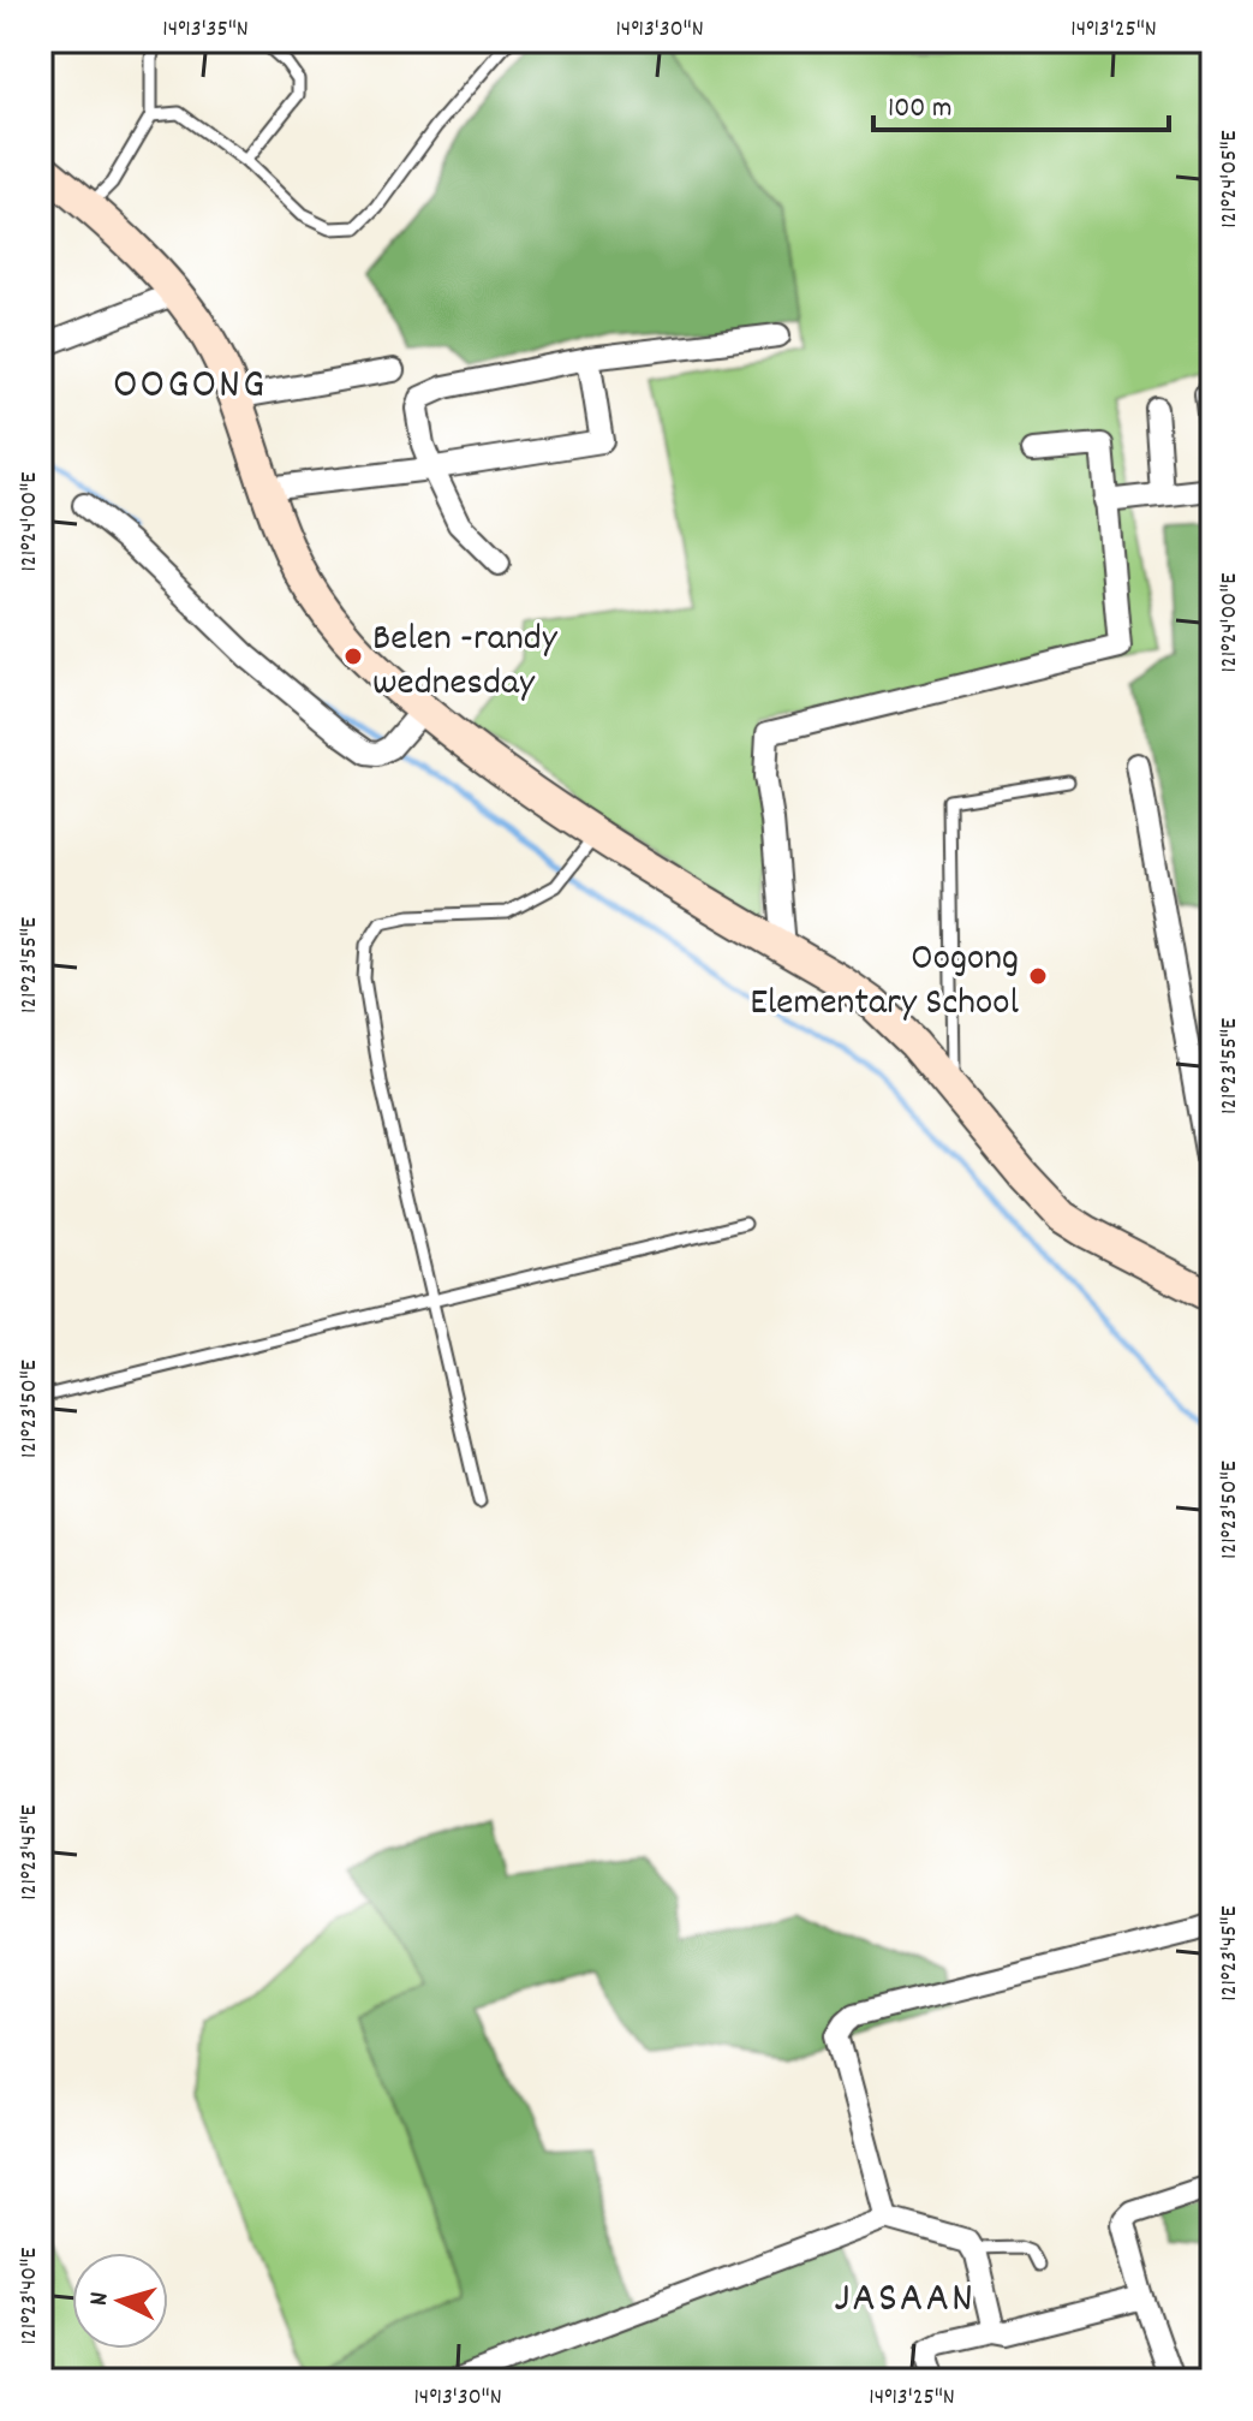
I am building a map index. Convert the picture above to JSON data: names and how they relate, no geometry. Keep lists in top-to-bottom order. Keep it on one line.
{"districts":["OOGONG","JASAAN"],"places":["Belen -randy wednesday","Oogong Elementary School"],"scale_bar":"100 m","north":"left","coordinates":["14°13'35\"N","14°13'30\"N","14°13'25\"N","121°24'05\"E","121°24'00\"E","121°23'55\"E","121°23'50\"E","121°23'45\"E","121°23'40\"E"]}
